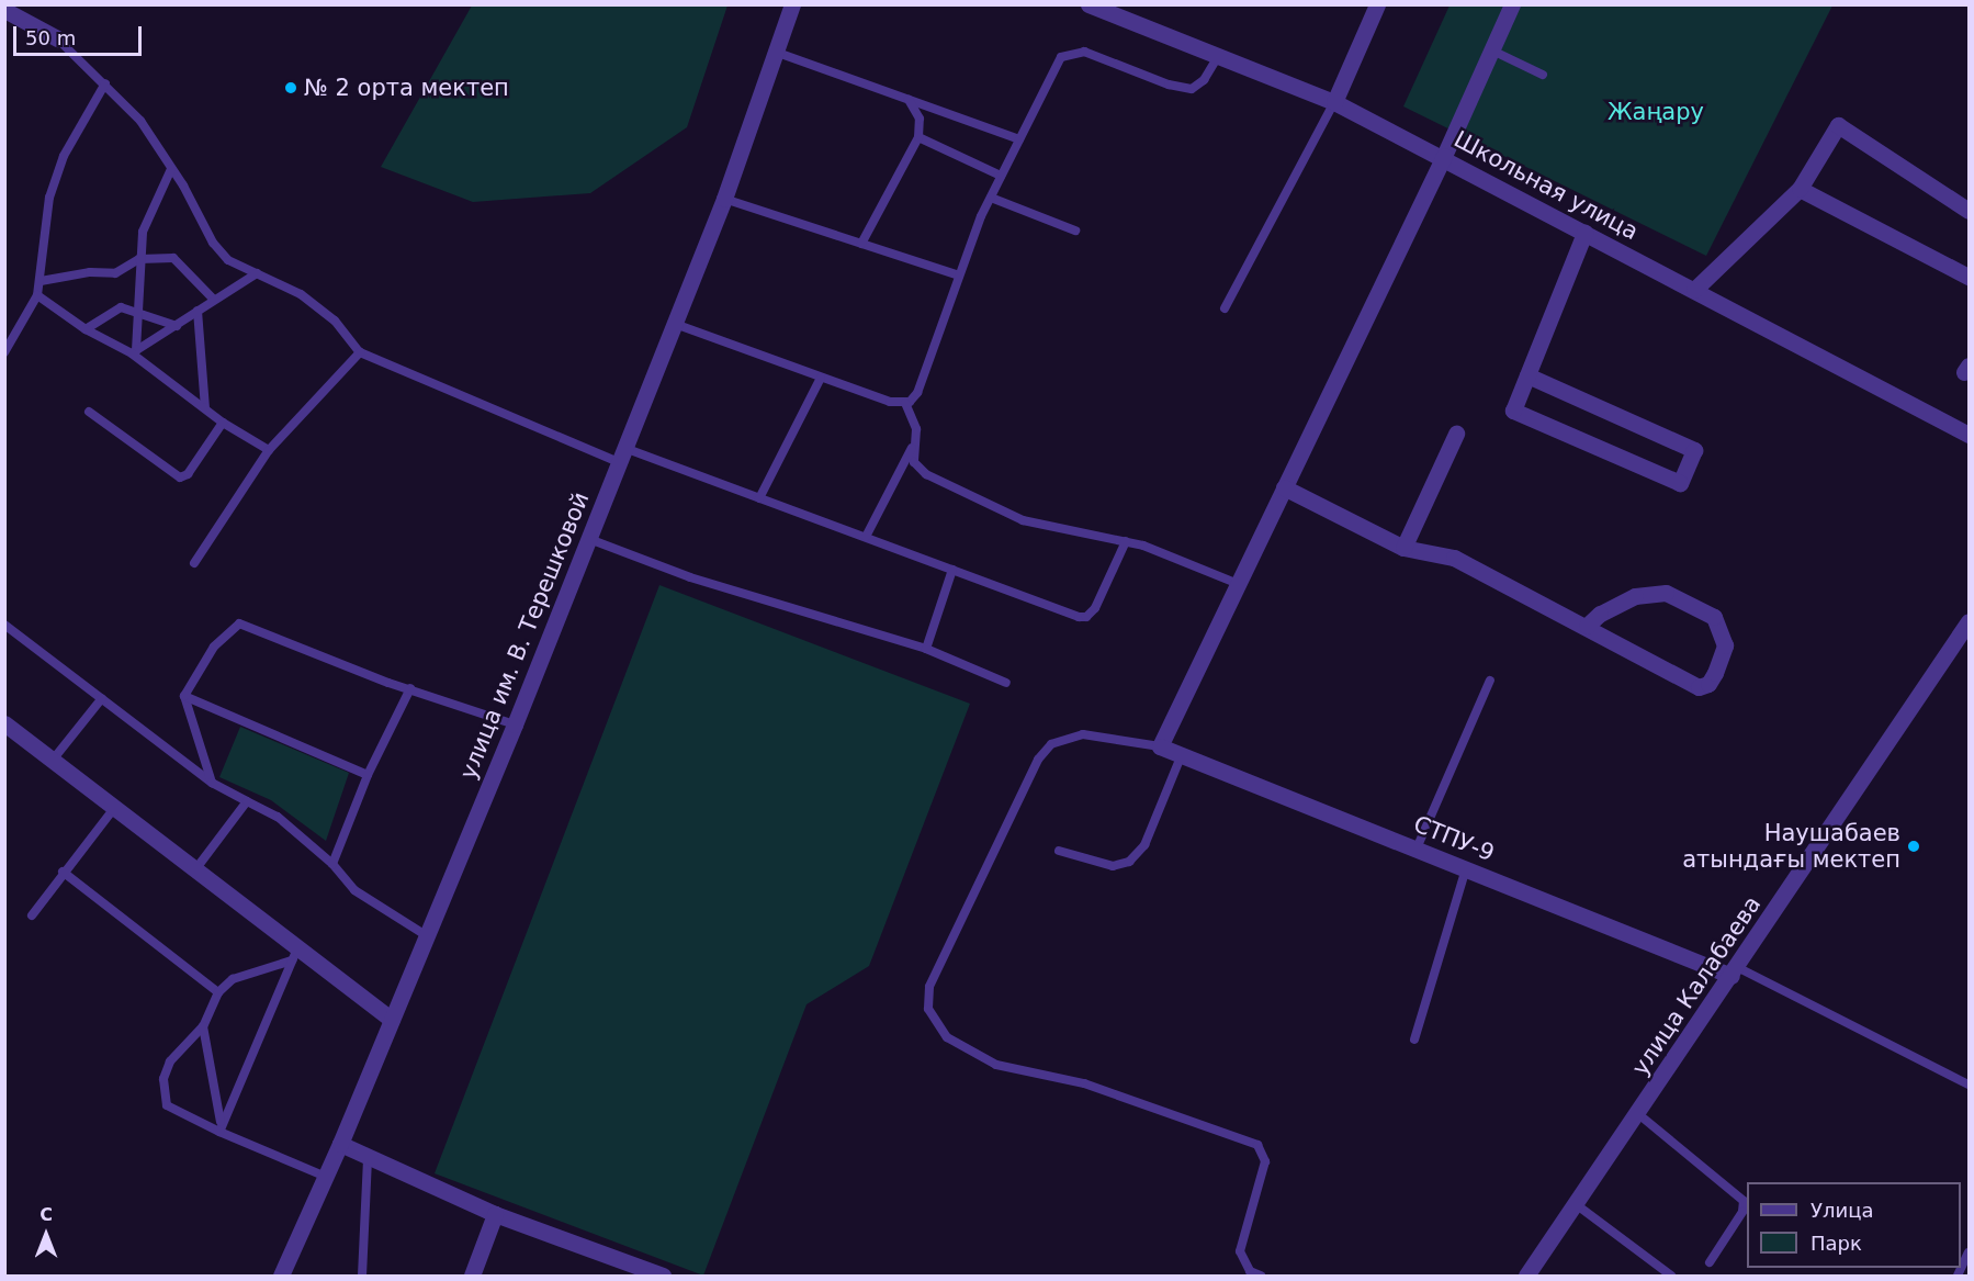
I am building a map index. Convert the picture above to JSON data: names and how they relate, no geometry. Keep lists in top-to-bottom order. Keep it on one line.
{"streets":{"street":["Школьная улица","улица им. В. Терешковой","СТПУ-9","улица Калабаева"]},"crossings":[["СТПУ-9","улица Калабаева"]],"parks":["Жаңару"],"places":["№ 2 орта мектеп","Наушабаев атындағы мектеп"],"legend":["Улица","Парк"],"scale_bar":"50 m","north":"top"}
